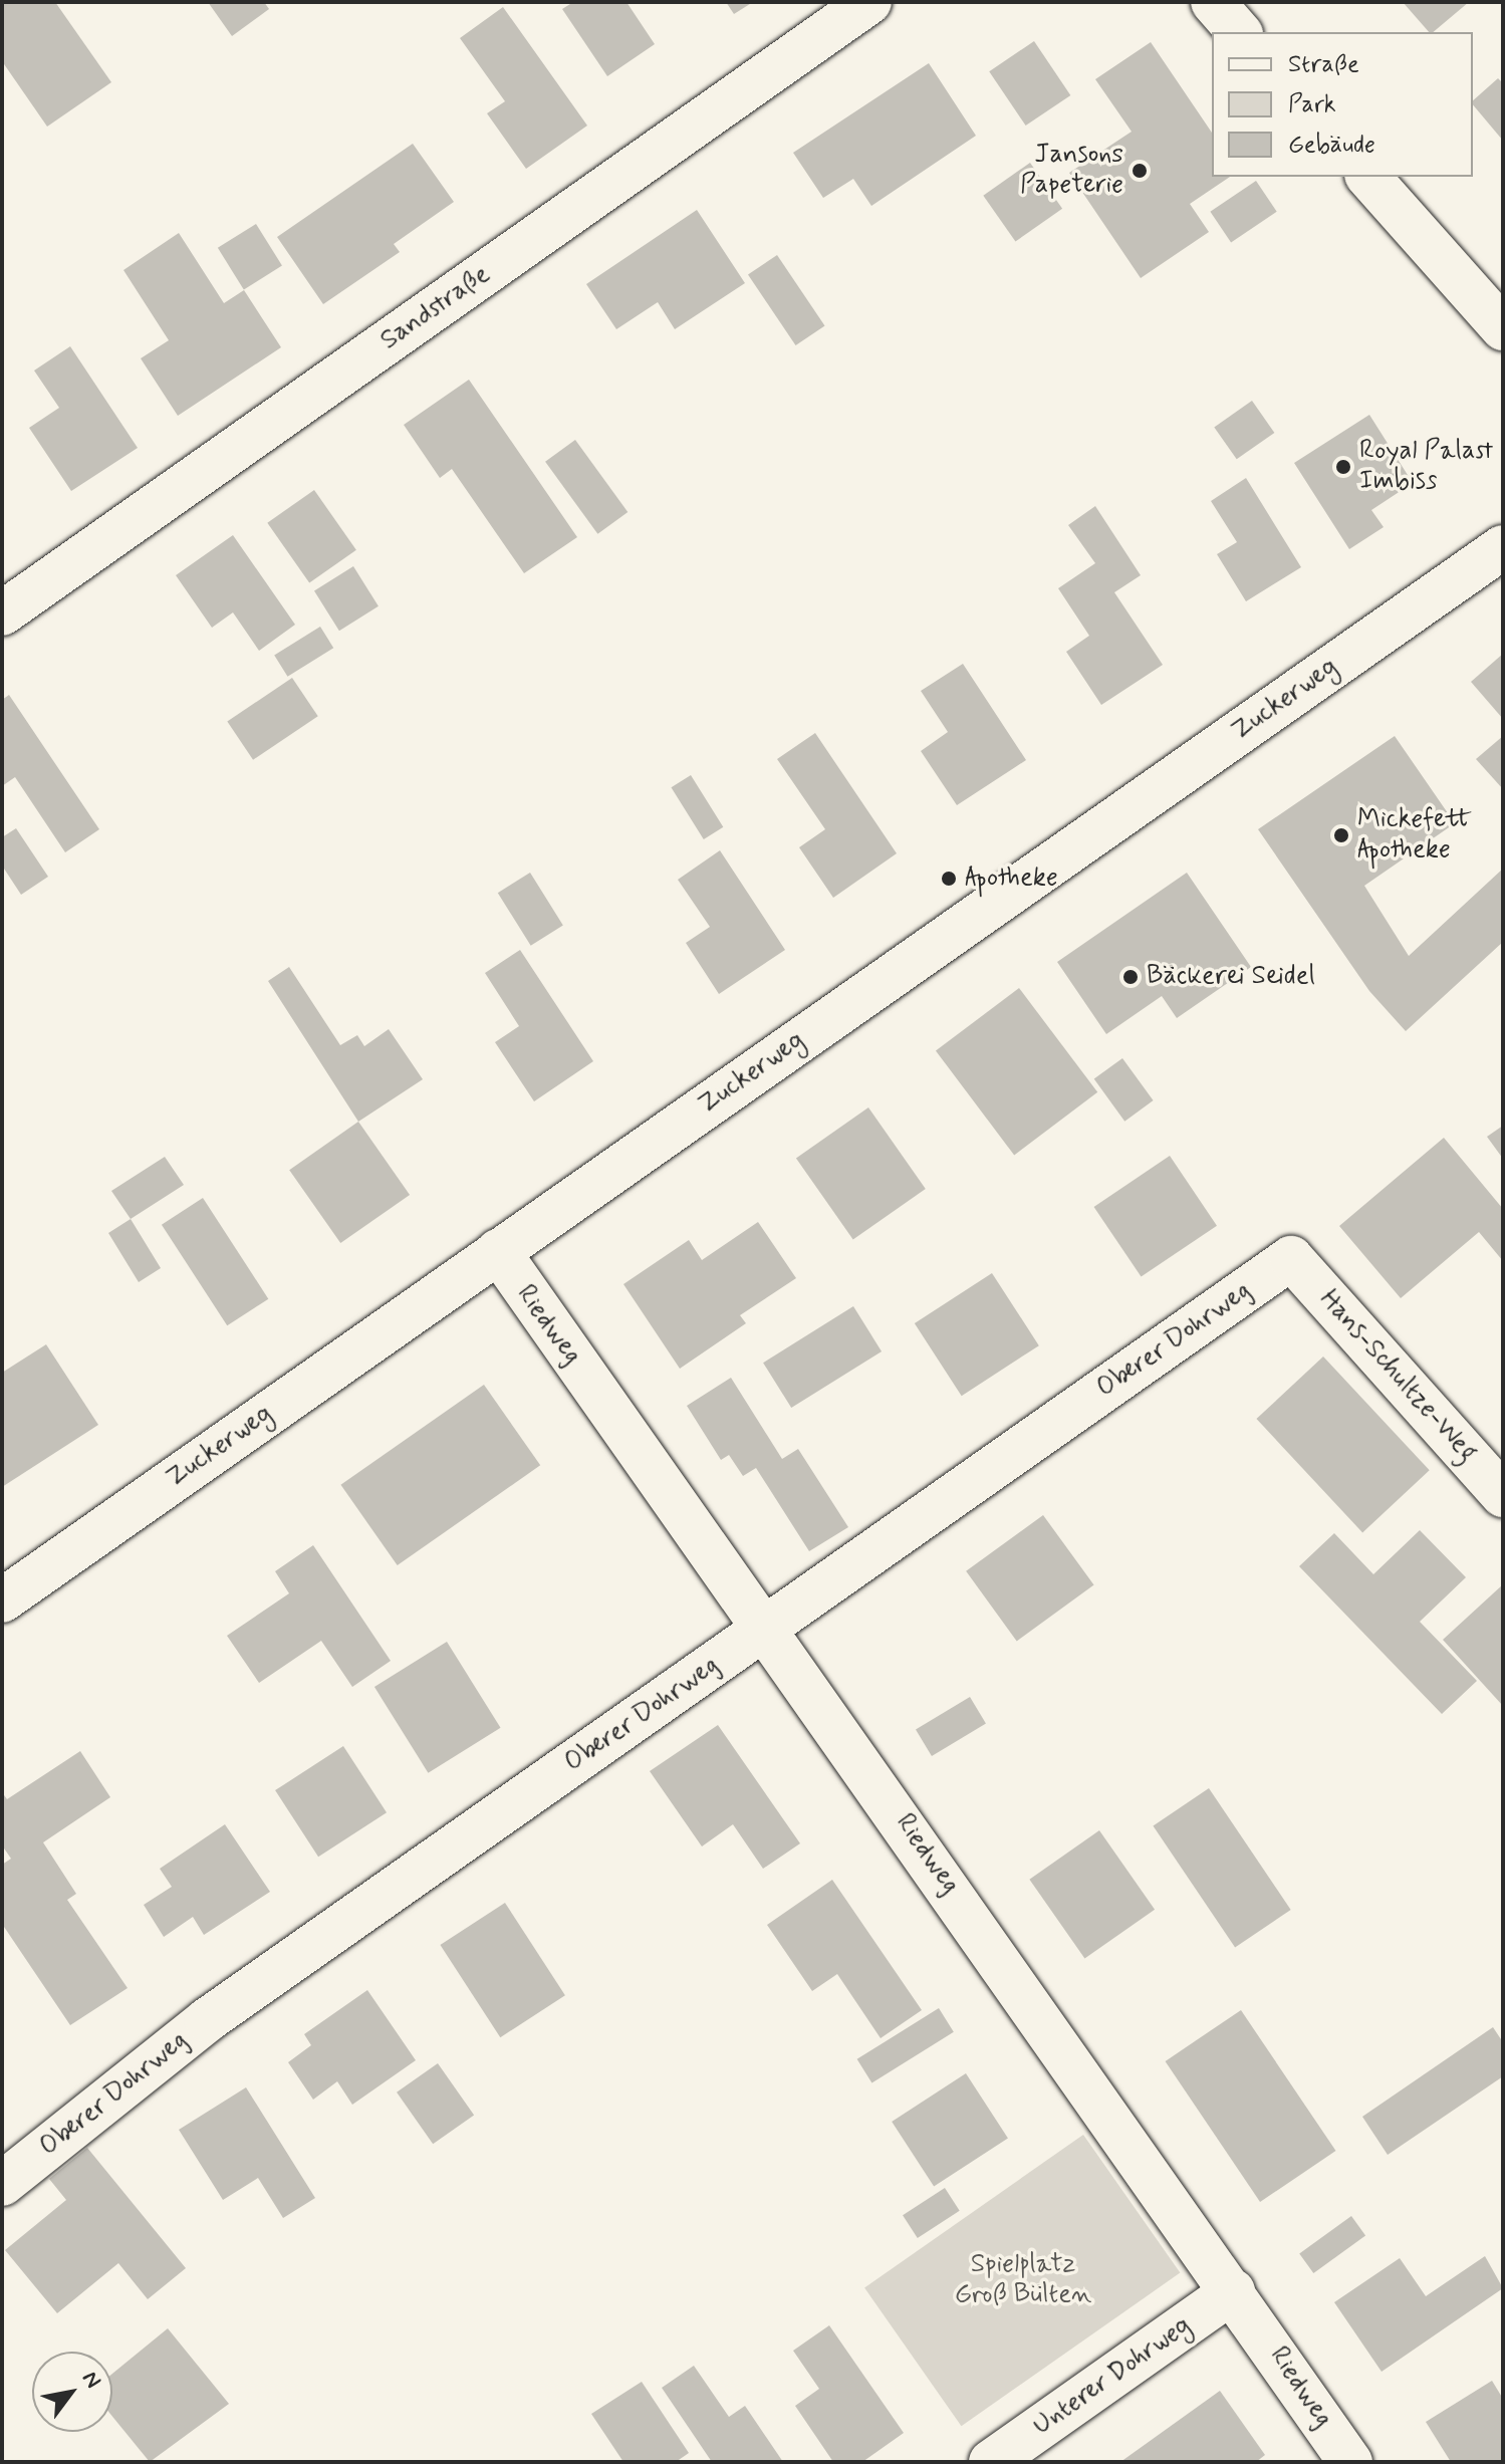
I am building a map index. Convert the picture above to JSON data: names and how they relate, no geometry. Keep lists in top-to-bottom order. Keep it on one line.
{"streets":{"street":["Sandstraße","Zuckerweg","Riedweg","Oberer Dohrweg","Hans-Schultze-Weg","Unterer Dohrweg"]},"crossings":[["Zuckerweg","Riedweg"],["Riedweg","Oberer Dohrweg"],["Riedweg","Unterer Dohrweg"],["Oberer Dohrweg","Hans-Schultze-Weg"]],"parks":["Spielplatz Groß Bülten"],"places":["Jansons Papeterie","Royal Palast Imbiss","Mickefett Apotheke","Apotheke","Bäckerei Seidel"],"legend":["Straße","Park","Gebäude"],"north":"top right"}
